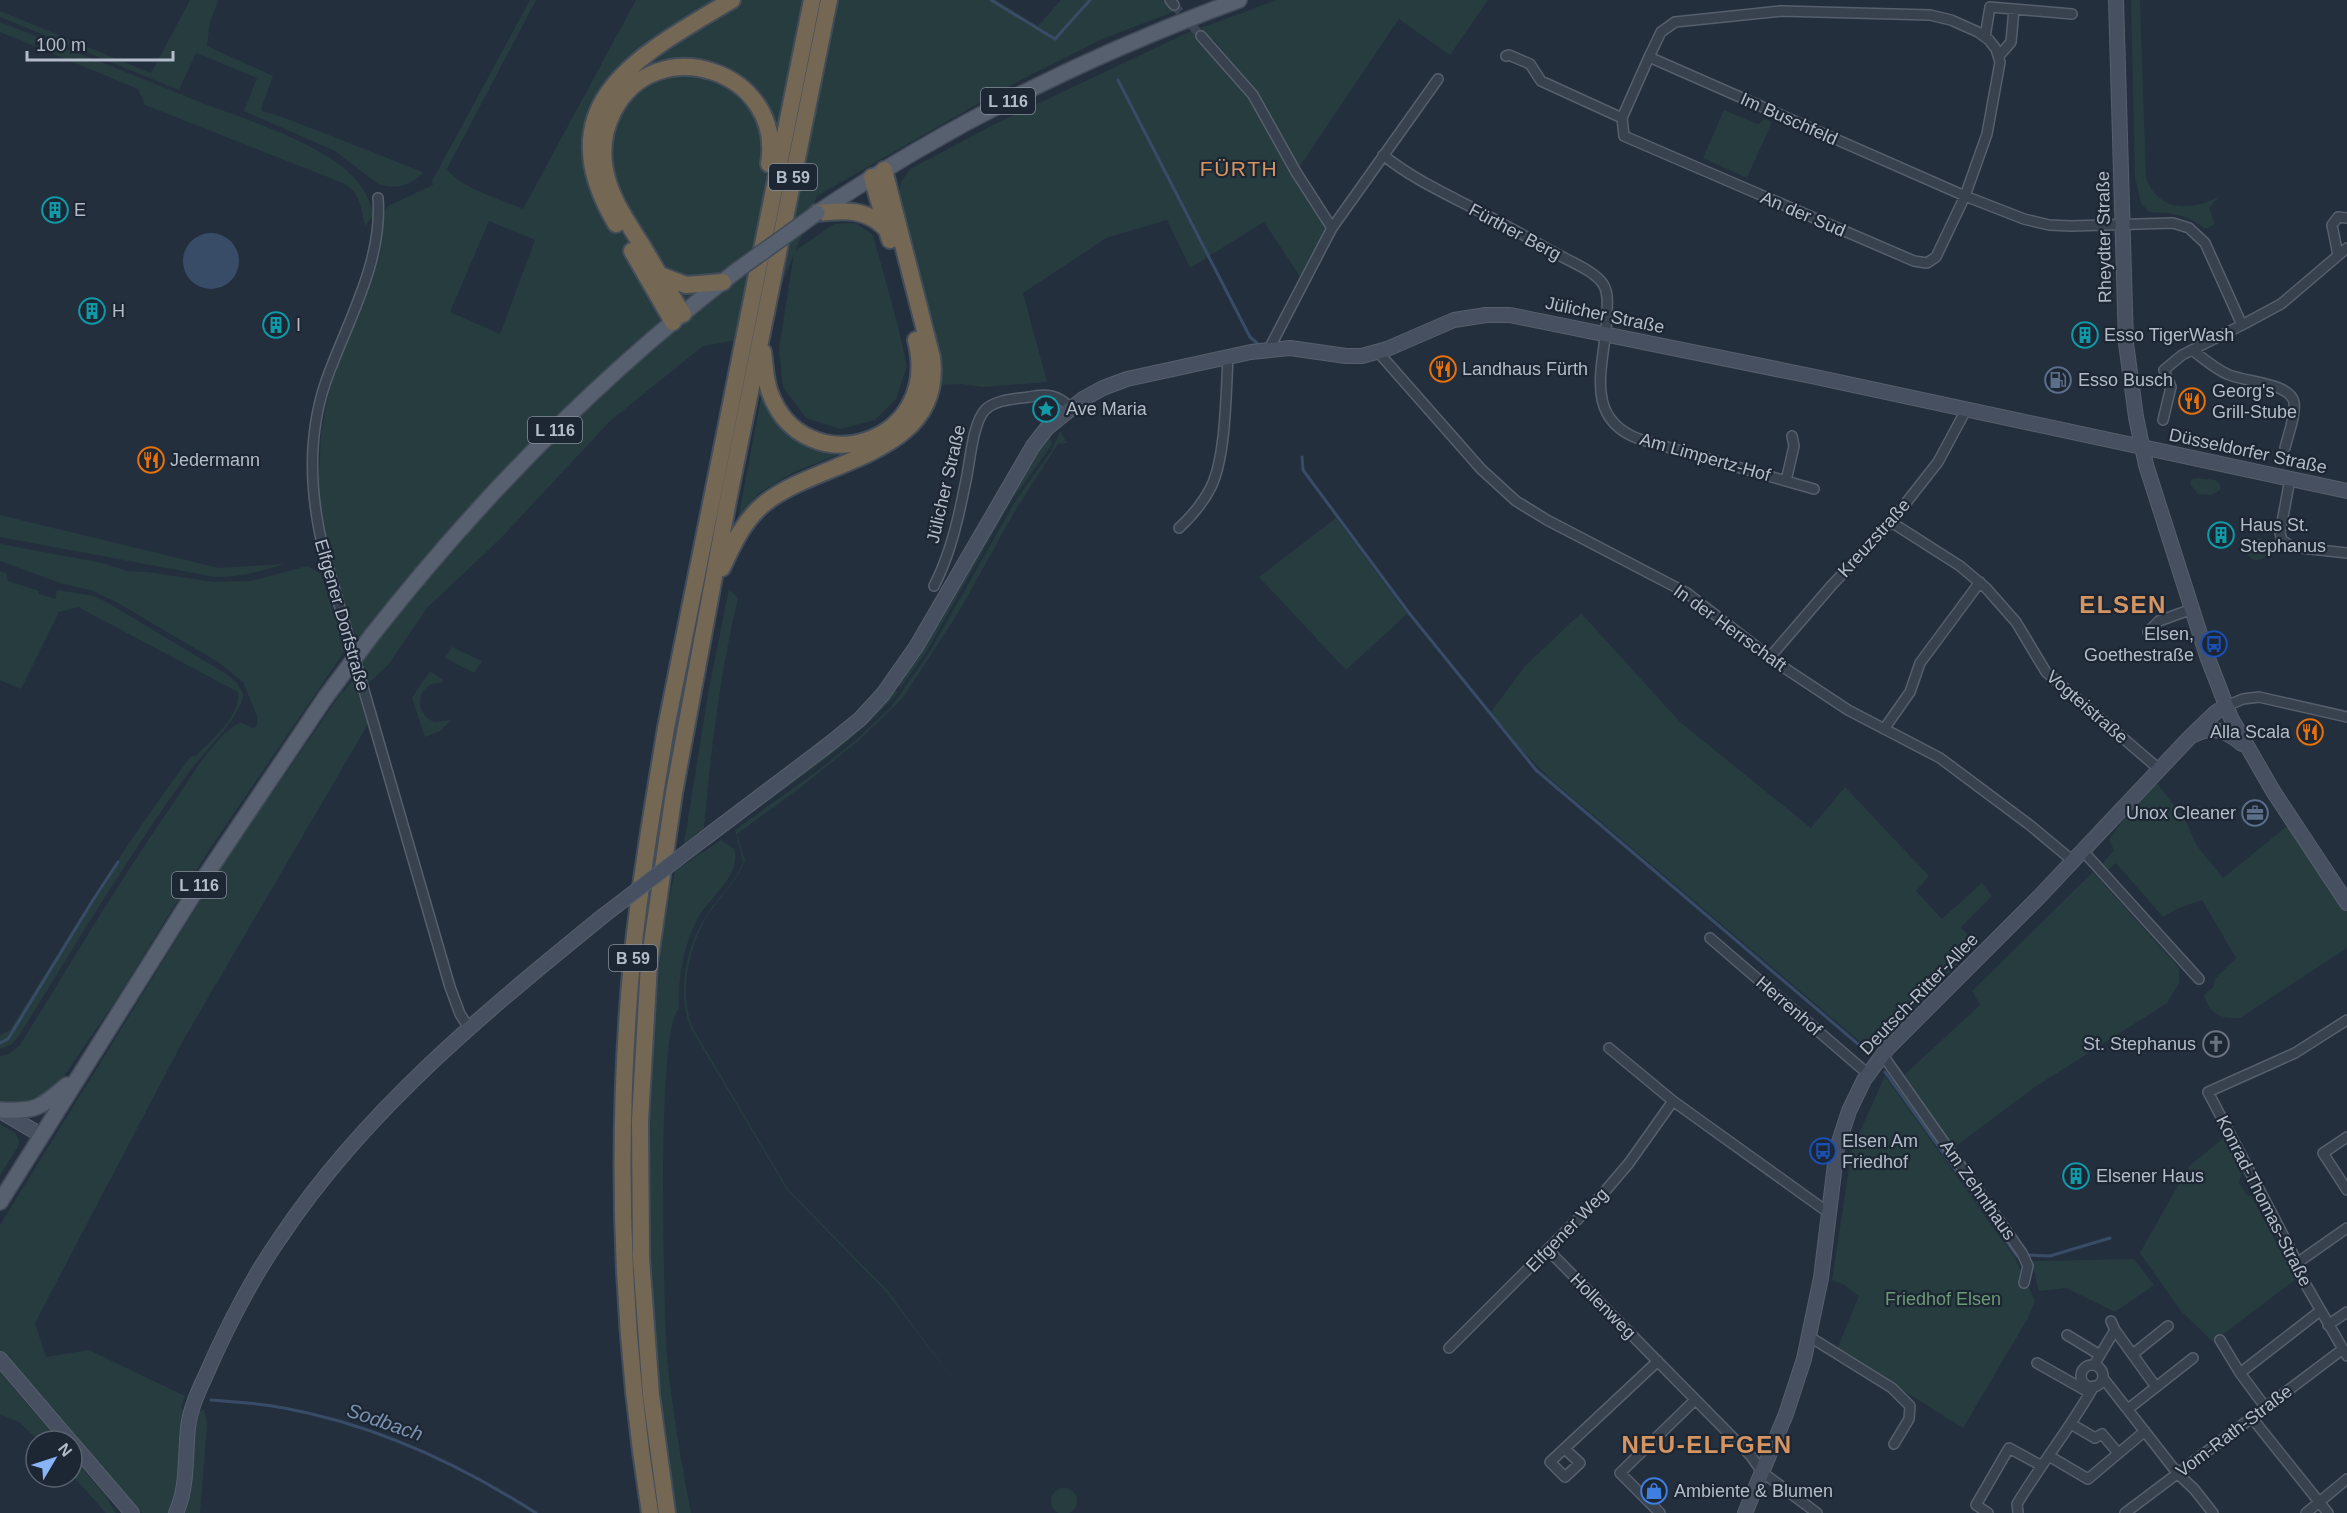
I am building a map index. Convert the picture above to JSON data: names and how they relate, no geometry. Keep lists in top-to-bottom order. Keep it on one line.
{"streets":{"highway":["B 59"],"main road":["L 116"],"street":["Im Buschfeld","An der Sud","Fürther Berg","Rheydter Straße","Jülicher Straße","Düsseldorfer Straße","Am Limpertz-Hof","Kreuzstraße","Elfgener Dorfstraße","In der Herrschaft","Vogteistraße","Deutsch-Ritter-Allee","Herrenhof","Am Zehnthaus","Konrad-Thomas-Straße","Elfgener Weg","Hollenweg","Vom-Rath-Straße"]},"crossings":[["Im Buschfeld","An der Sud"],["Im Buschfeld","Rheydter Straße"],["Fürther Berg","Jülicher Straße"],["Fürther Berg","Am Limpertz-Hof"],["Rheydter Straße","Jülicher Straße"],["Rheydter Straße","Düsseldorfer Straße"],["Rheydter Straße","Deutsch-Ritter-Allee"],["Jülicher Straße","Düsseldorfer Straße"],["Jülicher Straße","Am Limpertz-Hof"],["Jülicher Straße","Kreuzstraße"],["Jülicher Straße","In der Herrschaft"],["Kreuzstraße","In der Herrschaft"],["Kreuzstraße","Vogteistraße"],["In der Herrschaft","Deutsch-Ritter-Allee"],["Vogteistraße","Deutsch-Ritter-Allee"],["Deutsch-Ritter-Allee","Herrenhof"],["Deutsch-Ritter-Allee","Am Zehnthaus"],["Deutsch-Ritter-Allee","Hollenweg"],["Konrad-Thomas-Straße","Vom-Rath-Straße"],["Elfgener Weg","Hollenweg"]],"districts":["FÜRTH","ELSEN","NEU-ELFGEN"],"water":["Sodbach"],"parks":["Friedhof Elsen"],"places":{"building":["E","H","I","Esso TigerWash","Haus St. Stephanus","Elsener Haus"],"restaurant":["Landhaus Fürth","Georg's Grill-Stube","Jedermann","Alla Scala"],"fuel station":["Esso Busch"],"place":["Ave Maria"],"bus stop":["Elsen, Goethestraße","Elsen Am Friedhof"],"office":["Unox Cleaner"],"church":["St. Stephanus"],"shop":["Ambiente & Blumen"]},"scale_bar":"100 m","north":"top right"}
